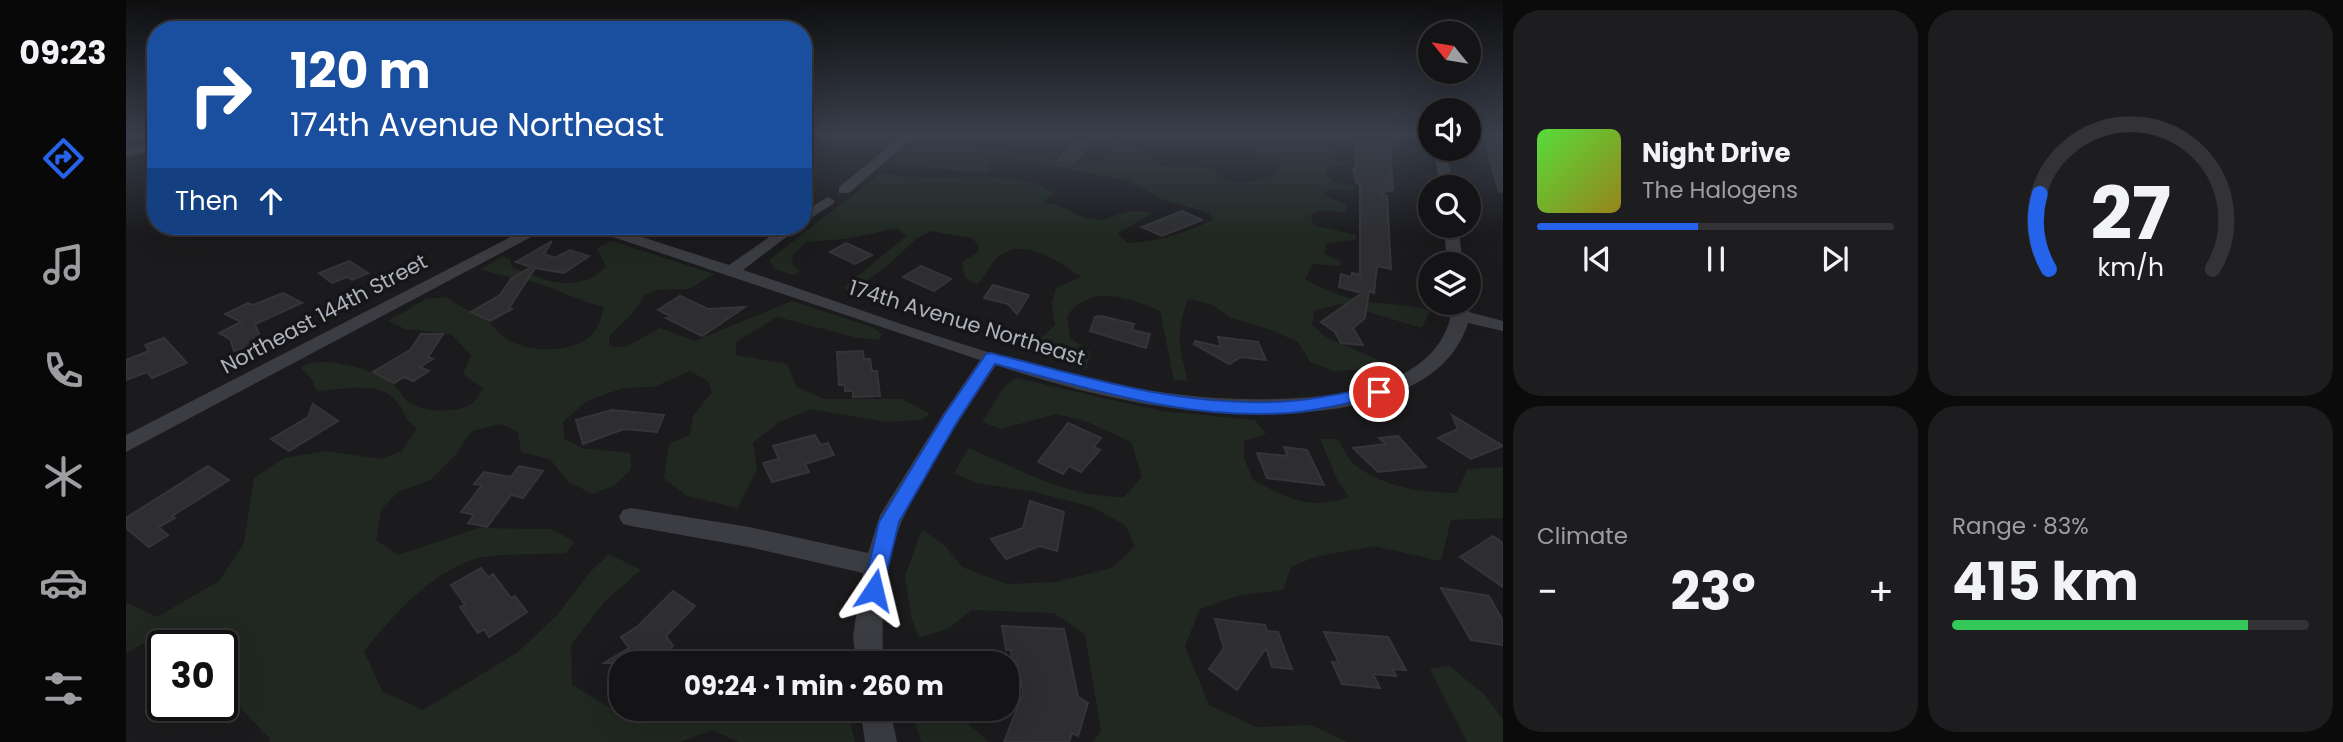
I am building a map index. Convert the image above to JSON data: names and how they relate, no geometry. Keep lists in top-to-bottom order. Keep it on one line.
{"streets":{"street":["Northeast 144th Street","174th Avenue Northeast"]},"north":"top left","page":{"tabs":"09:23","turn":["120 m","174th Avenue Northeast"],"song":["Night Drive","The Halogens"],"then":"Then","tile":["Climate",["Range · 83%","415 km"]],"heat":["−","23°","+"],"limit":"30","trip":"09:24 · 1 min · 260 m","gauge":["27","km/h"]}}
